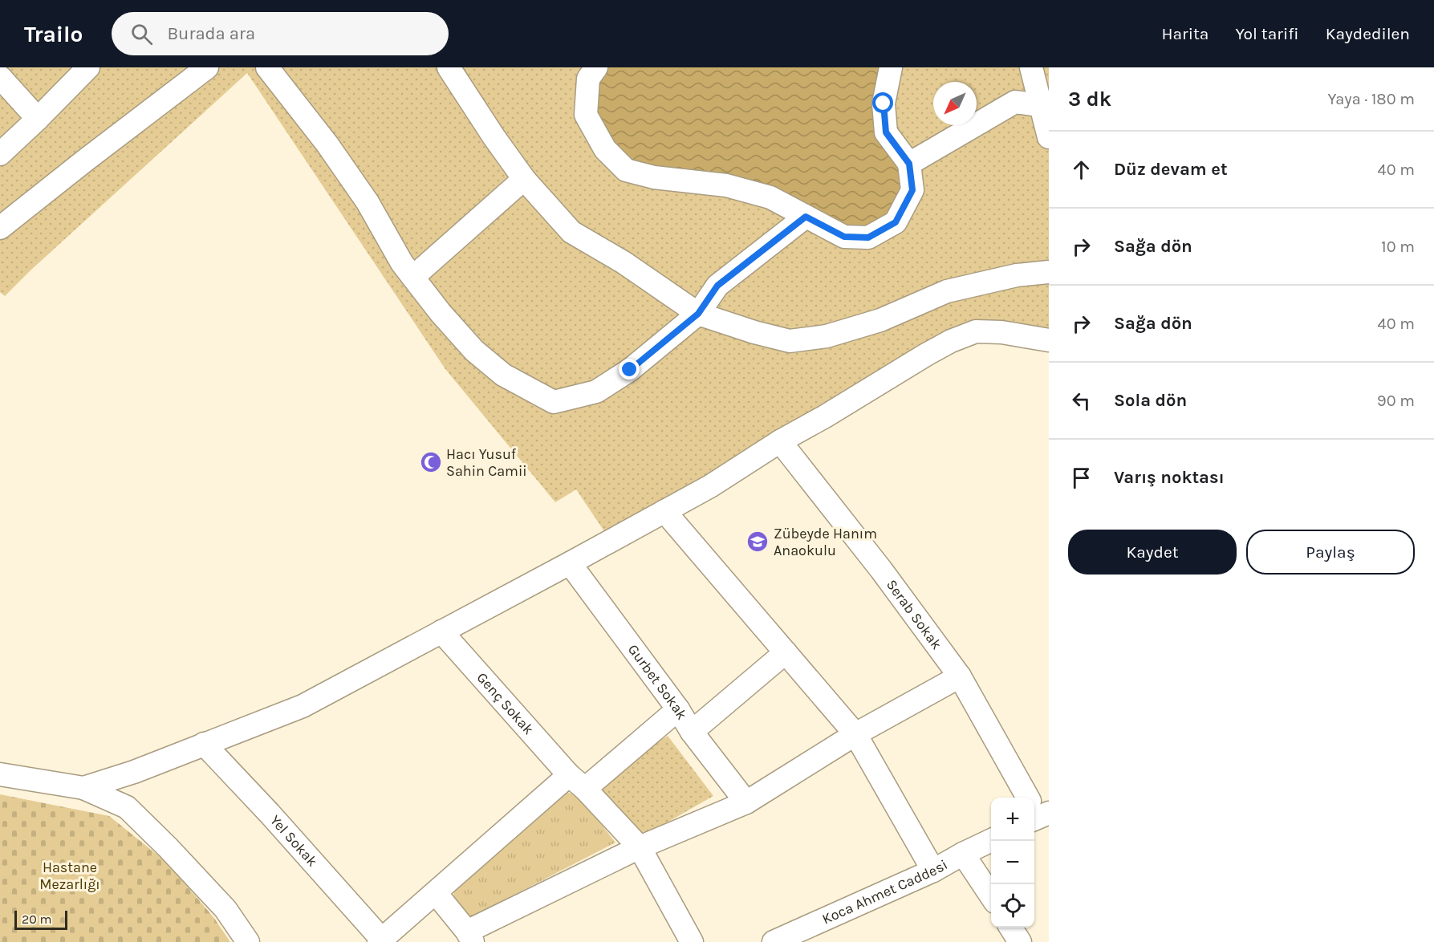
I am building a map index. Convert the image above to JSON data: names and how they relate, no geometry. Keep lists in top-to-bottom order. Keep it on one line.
{"streets":{"street":["Serab Sokak","Gurbet Sokak","Genç Sokak","Yel Sokak","Koca Ahmet Caddesi"]},"parks":["Hastane Mezarlığı"],"places":{"mosque":["Hacı Yusuf Sahin Camii"],"school or university":["Zübeyde Hanım Anaokulu"]},"scale_bar":"20 m","north":"bottom left","page":{"header":"Trailo","search":"Burada ara","nav":["Harita","Yol tarifi","Kaydedilen"],"heading":["3 dk","Yaya · 180 m"],"list":[["Düz devam et","40 m"],["Sağa dön","10 m"],["Sağa dön","40 m"],["Sola dön","90 m"],"Varış noktası"],"buttons":["Kaydet","Paylaş"],"map_buttons":["+","−"],"scale":"20 m"}}
